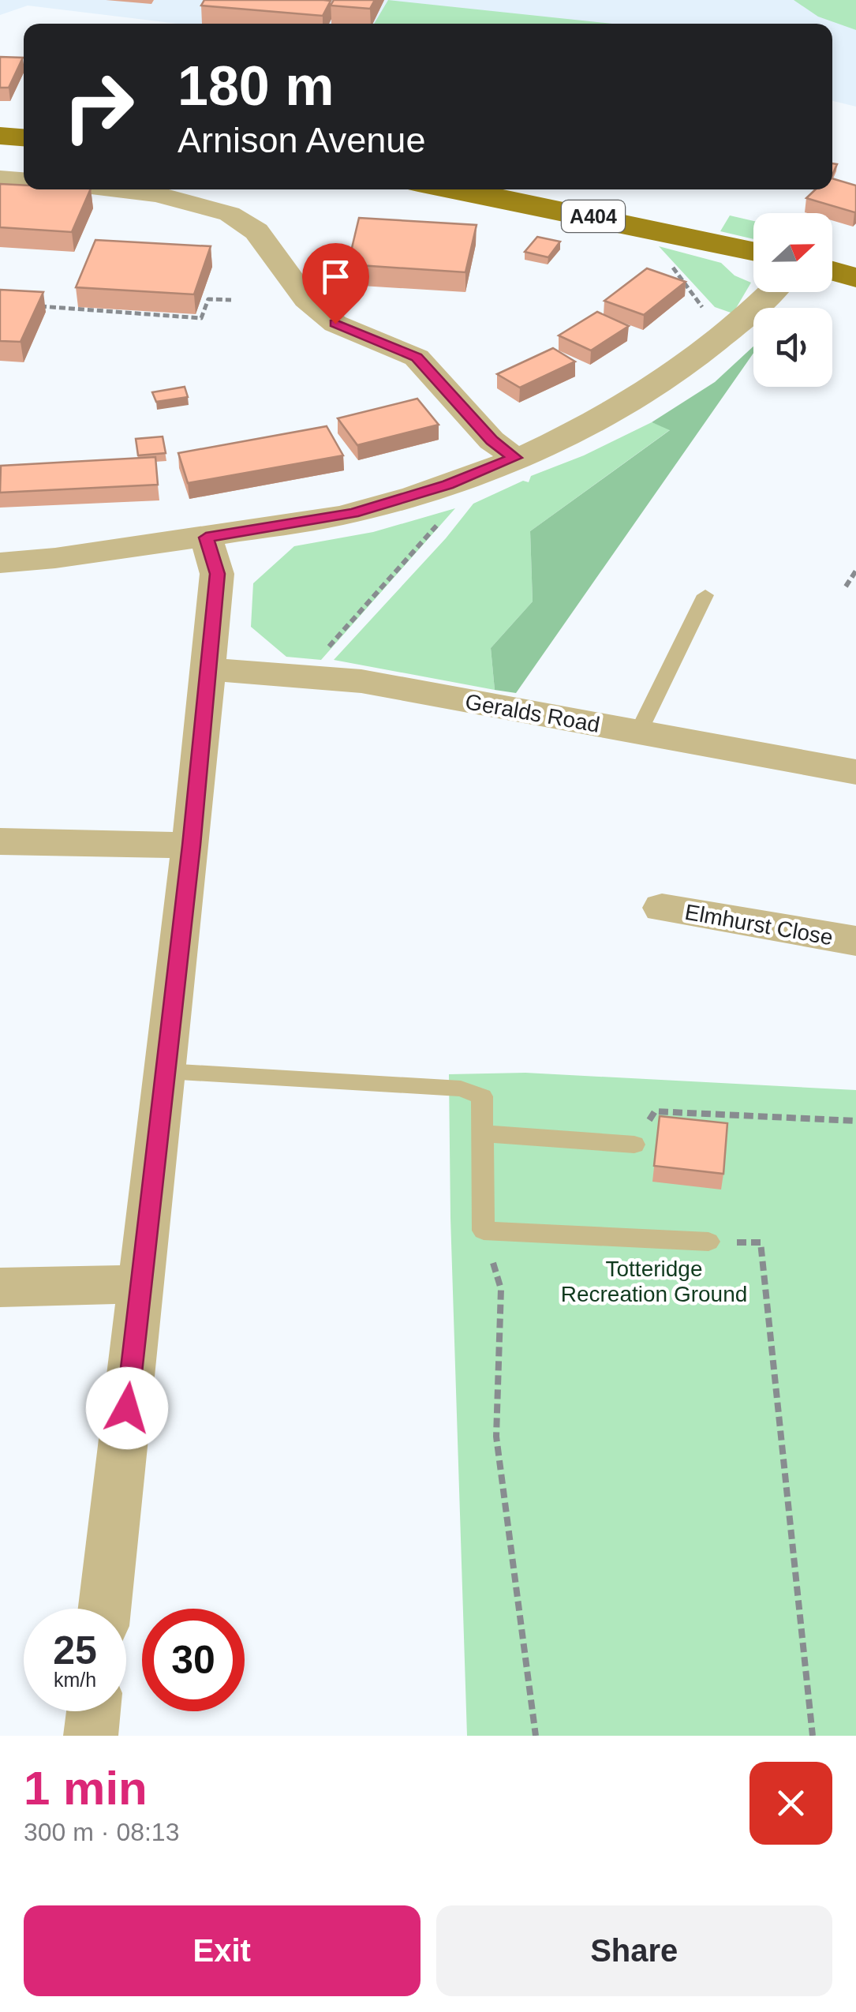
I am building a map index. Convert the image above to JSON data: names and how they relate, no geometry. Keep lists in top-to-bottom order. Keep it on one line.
{"streets":{"main road":["A404"],"street":["Geralds Road","Elmhurst Close"]},"parks":["Totteridge Recreation Ground"],"north":"right","page":{"turn":["180 m","Arnison Avenue"],"speed":"25 km/h","limit":"30","heading":["1 min","300 m · 08:13"],"buttons":["Exit","Share"]}}
